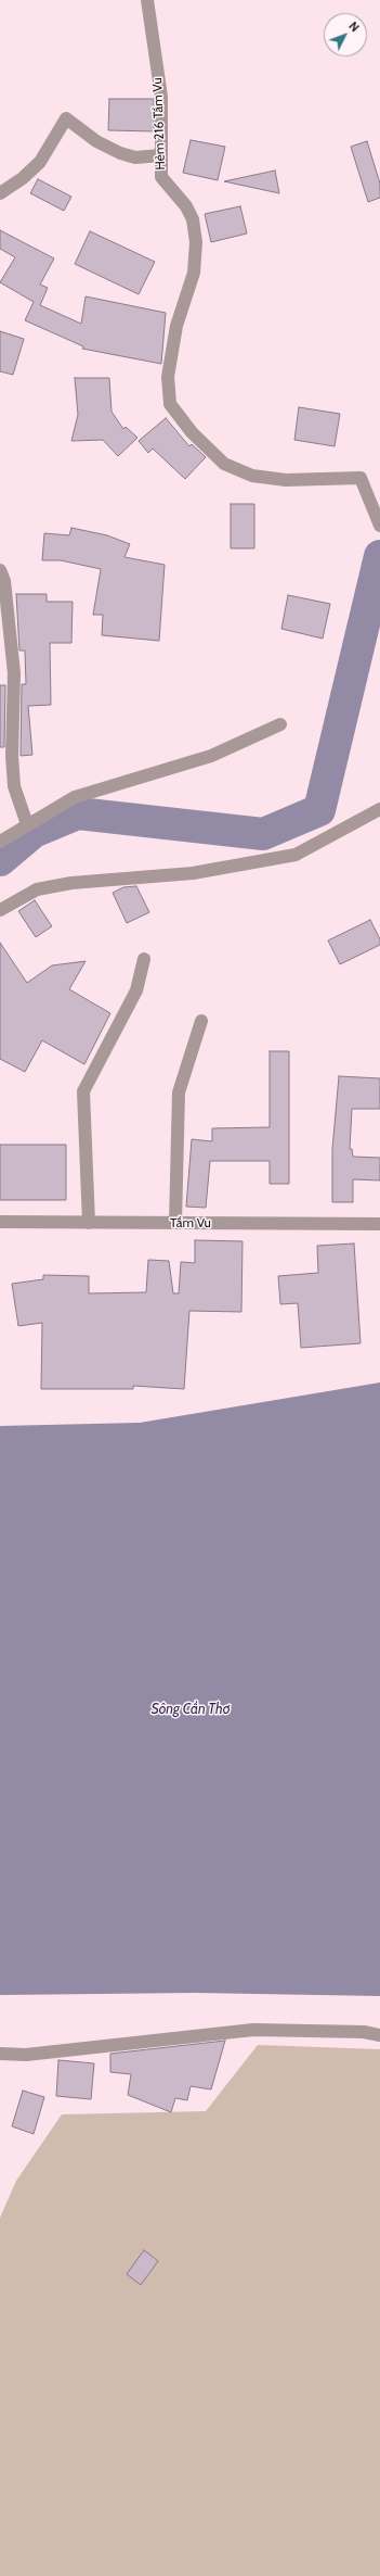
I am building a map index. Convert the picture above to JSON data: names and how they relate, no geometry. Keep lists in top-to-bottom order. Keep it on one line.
{"streets":{"street":["Hẻm 216 Tầm Vu","Tầm Vu"]},"water":["Sông Cần Thơ"],"north":"top right"}
